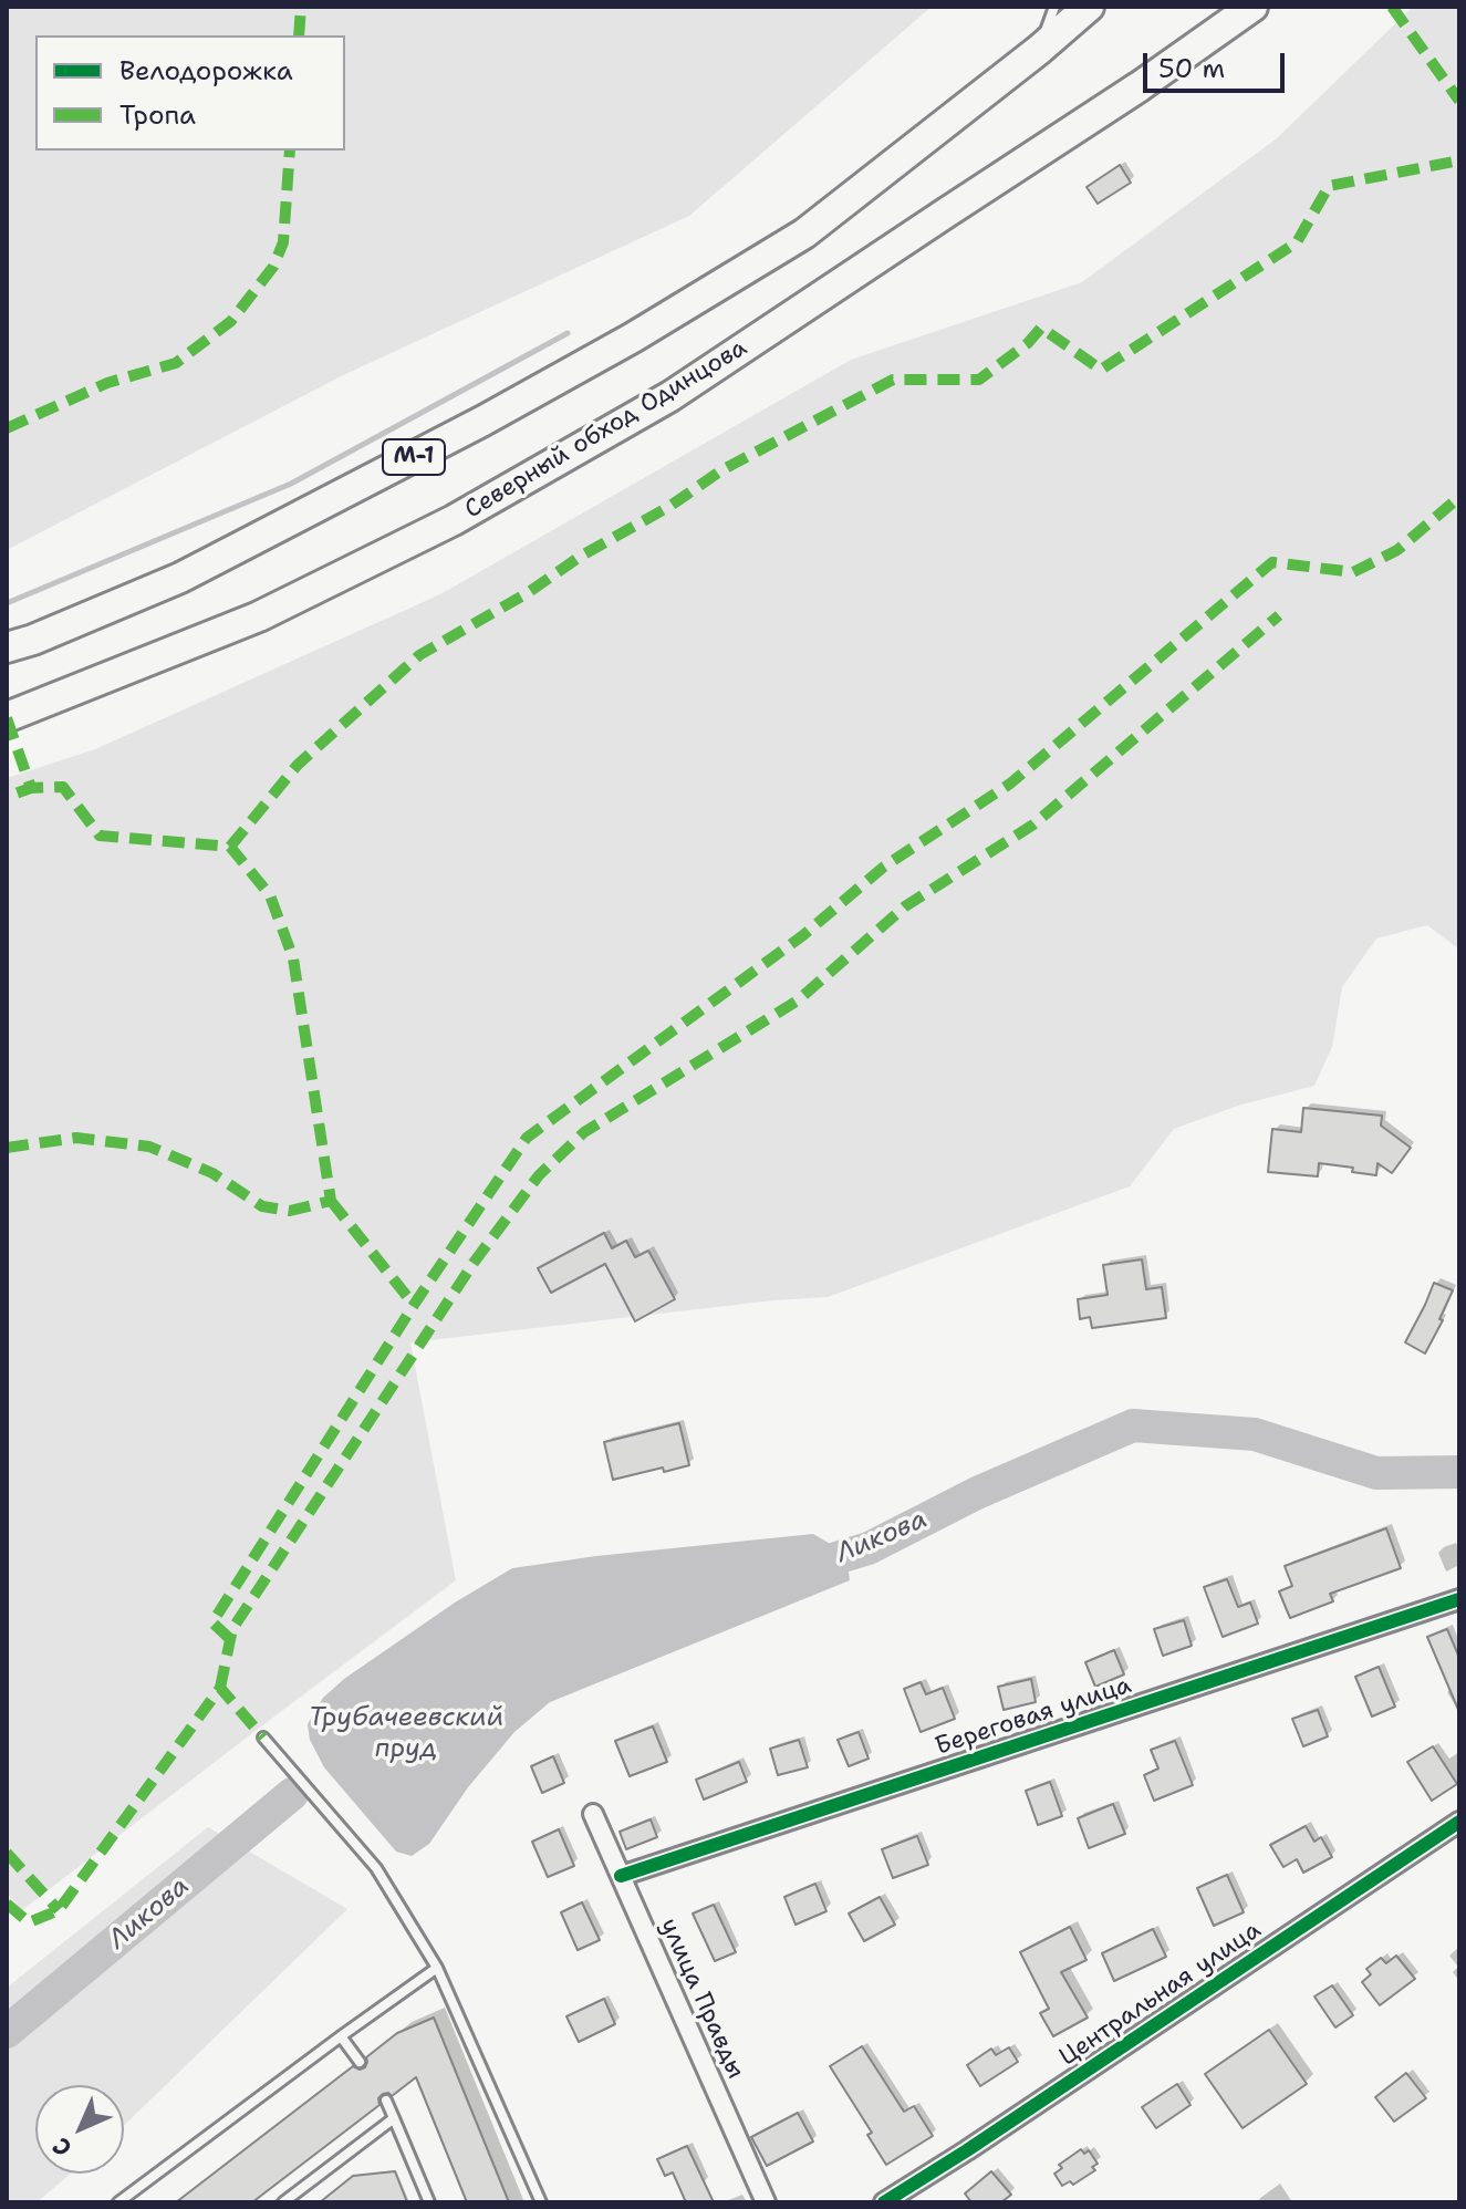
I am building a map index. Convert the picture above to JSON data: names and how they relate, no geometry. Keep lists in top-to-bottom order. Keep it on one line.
{"streets":{"highway":["Северный обход Одинцова","М-1"],"street":["Береговая улица","Центральная улица","улица Правды"]},"crossings":[["Береговая улица","улица Правды"]],"water":["Ликова","Трубачеевский пруд"],"legend":["Велодорожка","Тропа"],"scale_bar":"50 m","north":"bottom left"}
